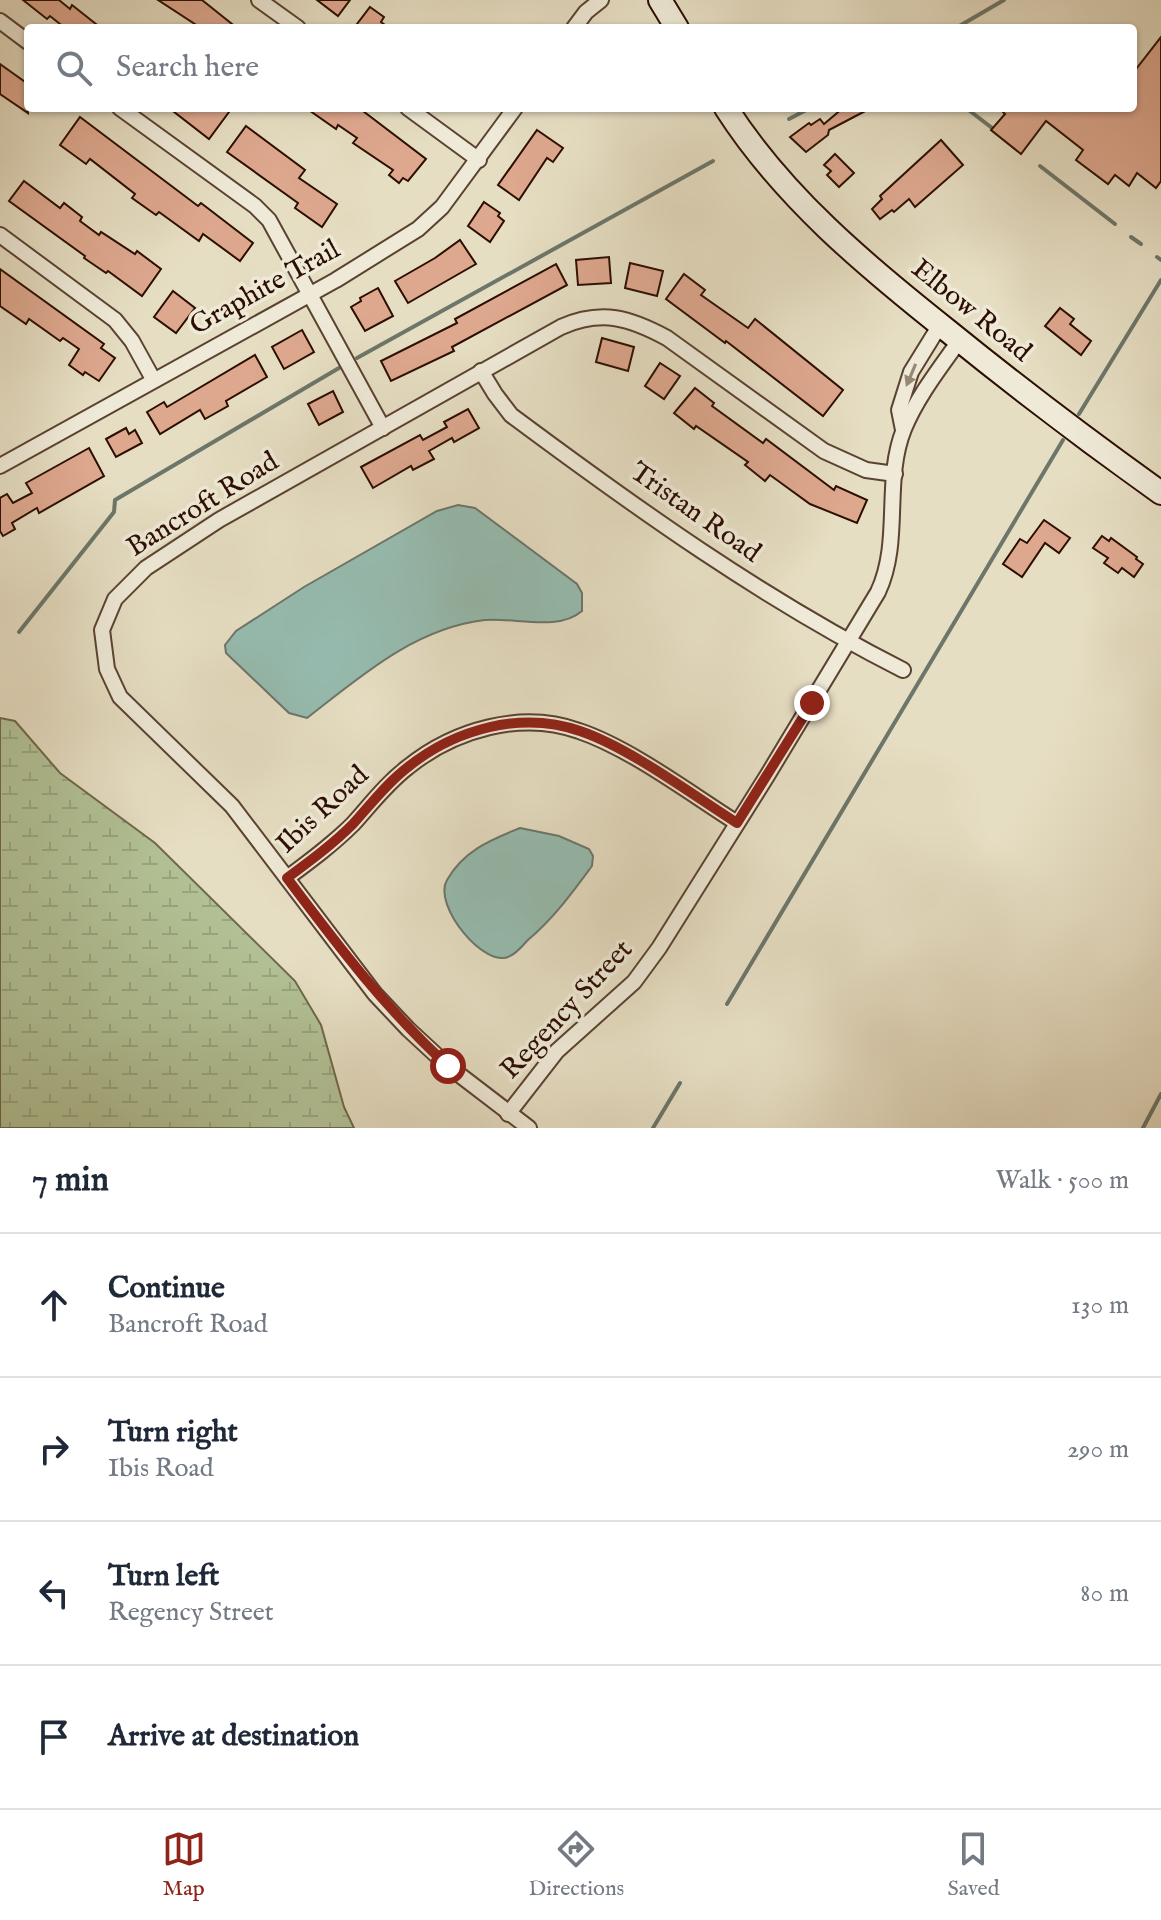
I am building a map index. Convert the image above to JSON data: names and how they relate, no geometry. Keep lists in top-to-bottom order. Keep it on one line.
{"streets":{"main road":["Elbow Road"],"street":["Graphite Trail","Bancroft Road","Tristan Road","Ibis Road","Regency Street"]},"crossings":[["Elbow Road","Regency Street"],["Bancroft Road","Tristan Road"],["Bancroft Road","Ibis Road"],["Bancroft Road","Regency Street"],["Tristan Road","Regency Street"],["Ibis Road","Regency Street"]],"page":{"search":"Search here","heading":["7 min","Walk · 500 m"],"list":[["Continue","Bancroft Road","130 m"],["Turn right","Ibis Road","290 m"],["Turn left","Regency Street","80 m"],"Arrive at destination"],"nav":["Map","Directions","Saved"]}}
